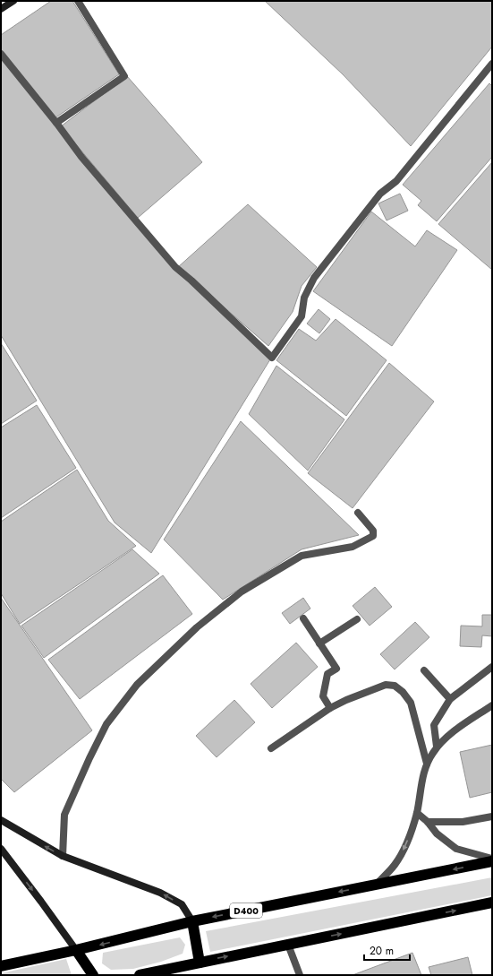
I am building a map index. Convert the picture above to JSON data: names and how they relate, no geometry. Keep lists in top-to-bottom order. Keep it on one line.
{"streets":{"highway":["D400"]},"scale_bar":"20 m"}
